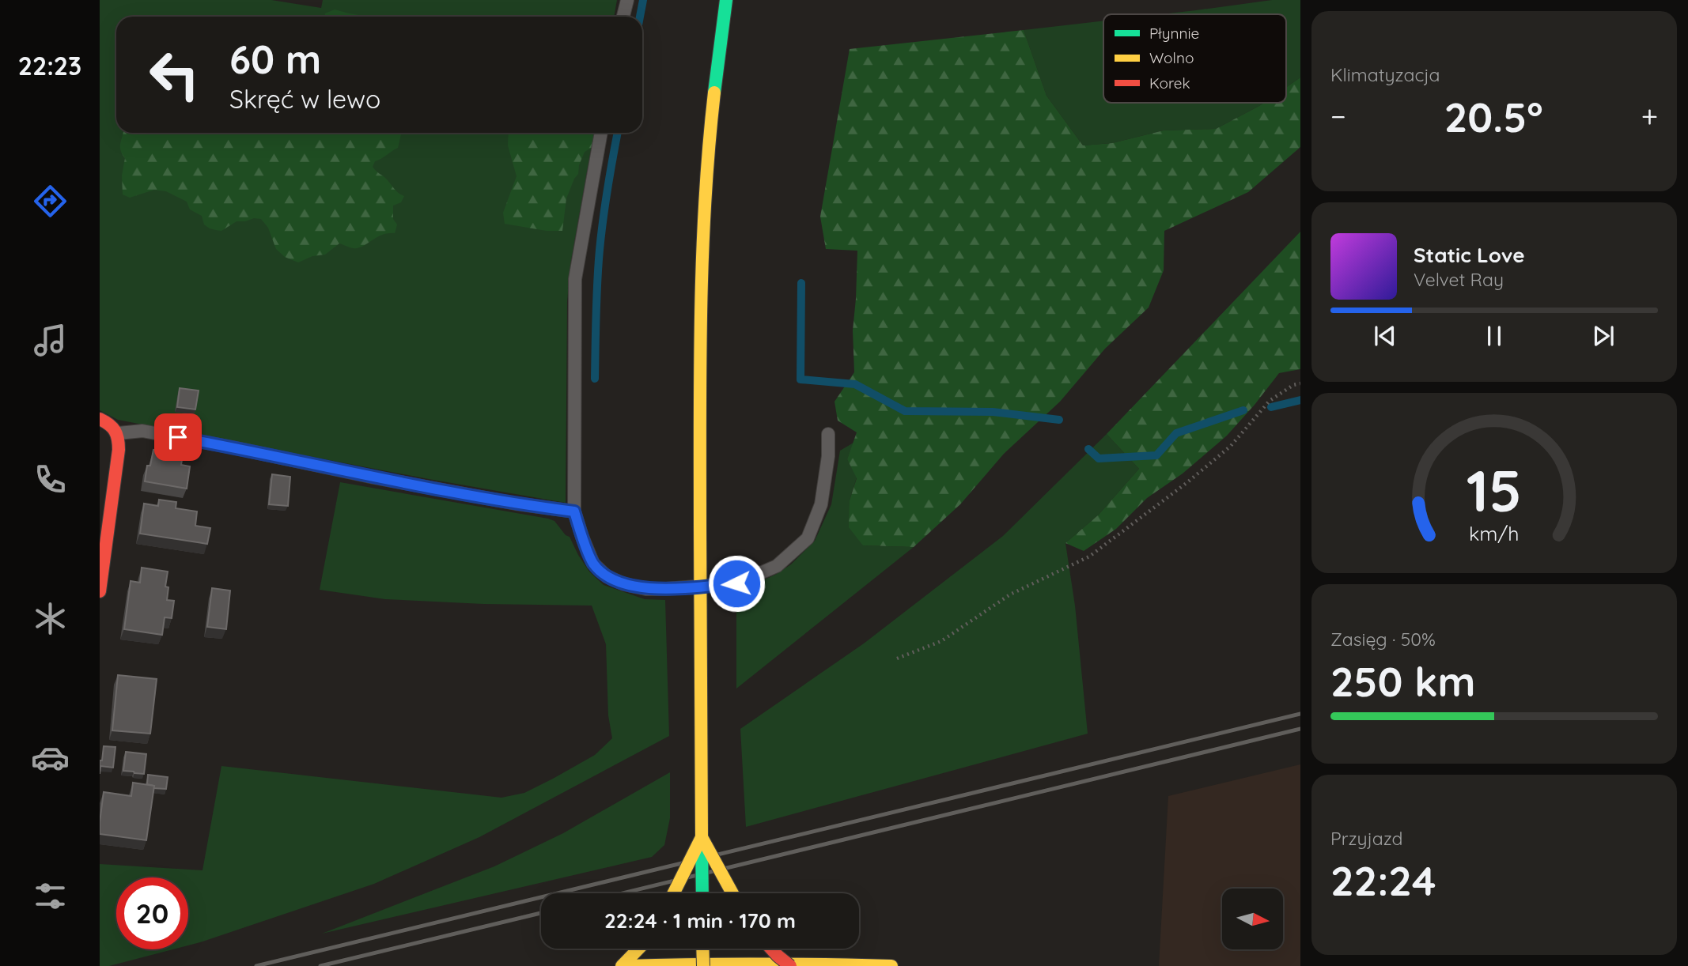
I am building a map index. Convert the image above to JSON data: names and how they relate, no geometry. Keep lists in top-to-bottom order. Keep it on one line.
{"legend":["Płynnie","Wolno","Korek"],"north":"right","page":{"tabs":"22:23","tile":["Klimatyzacja",["Zasięg · 50%","250 km"],["Przyjazd","22:24"]],"turn":["60 m","Skręć w lewo"],"heat":["−","20.5°","+"],"song":["Static Love","Velvet Ray"],"limit":"20","trip":"22:24 · 1 min · 170 m","gauge":["15","km/h"]}}
